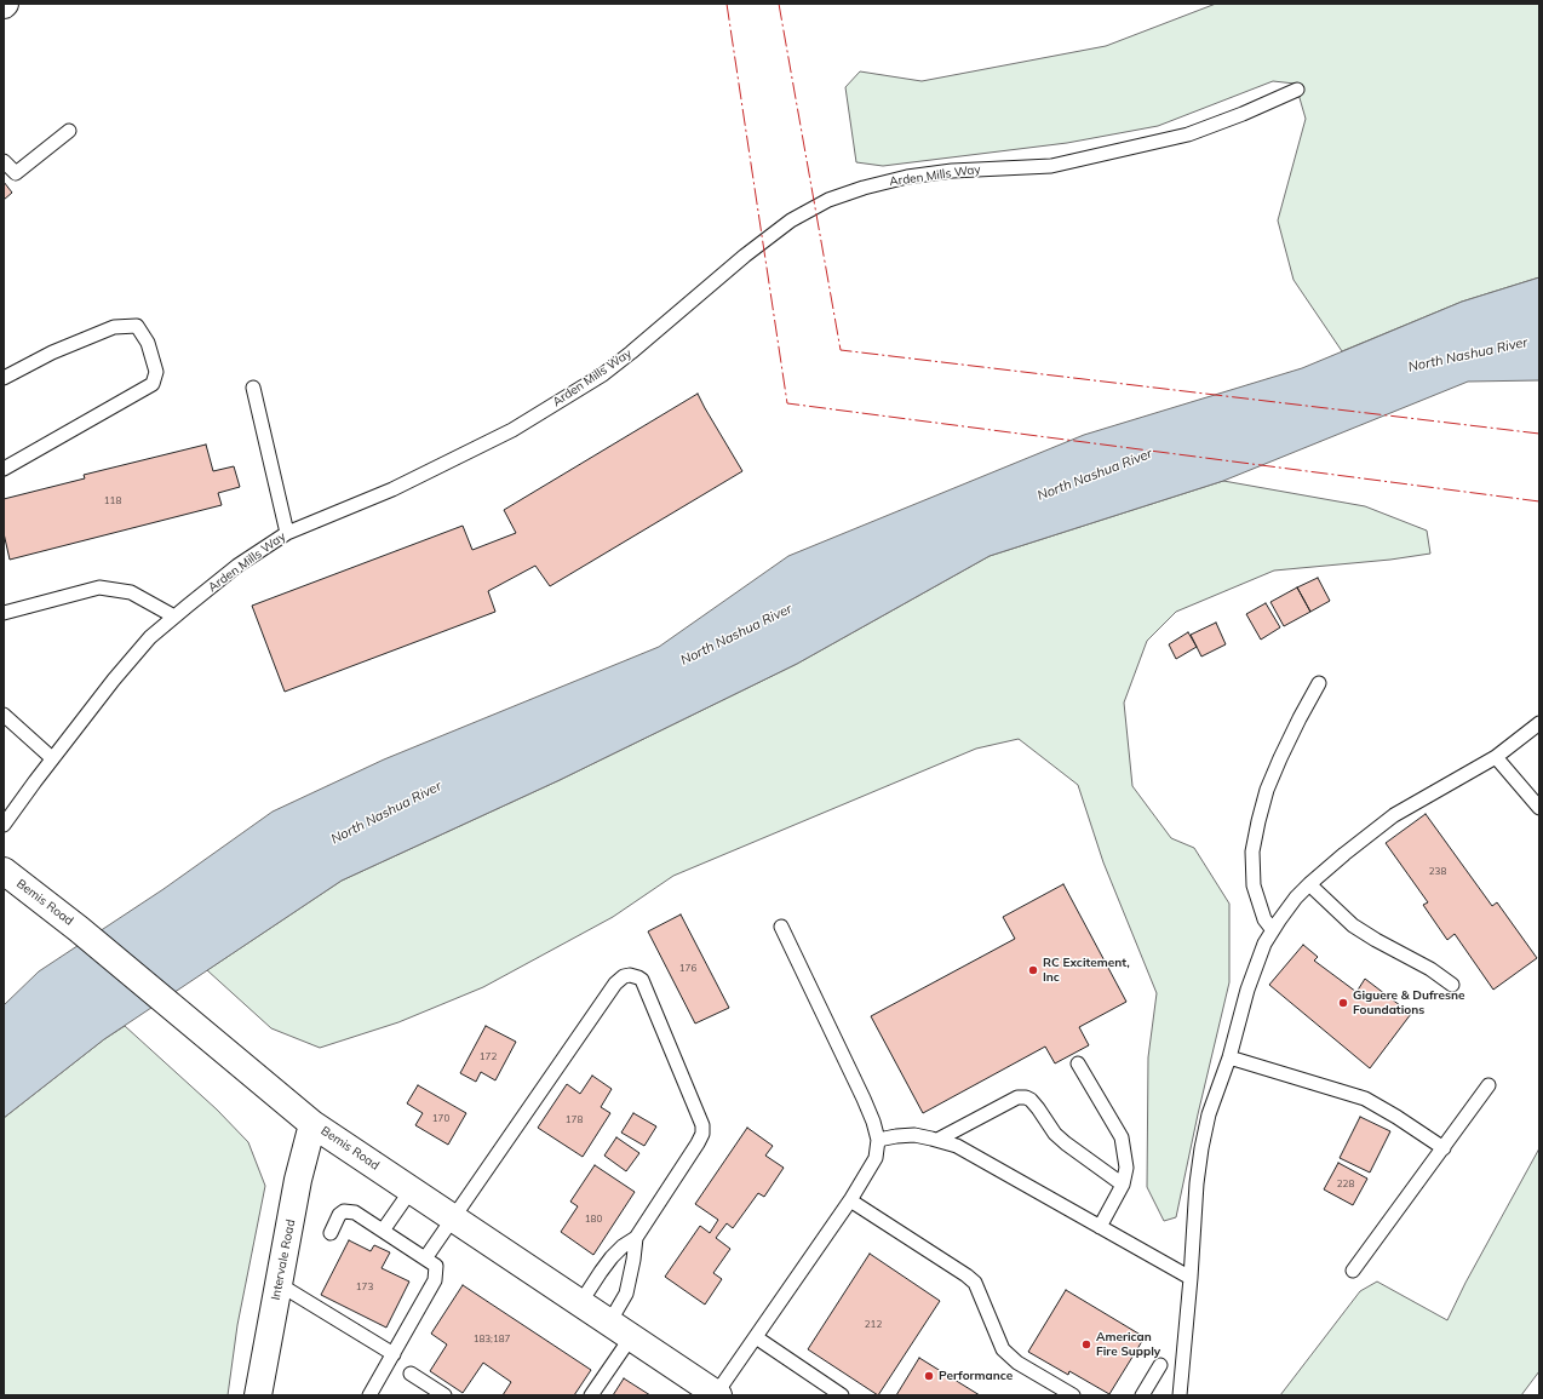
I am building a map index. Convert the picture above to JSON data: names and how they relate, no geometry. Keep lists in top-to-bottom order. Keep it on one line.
{"streets":{"main road":["Bemis Road","Intervale Road"],"lane":["Arden Mills Way"]},"crossings":[["Bemis Road","Intervale Road"]],"water":["North Nashua River"],"places":["RC Excitement, Inc","Giguere & Dufresne Foundations","American Fire Supply","Performance"],"house_numbers":["118","238","176","172","170","178","228","180","173","212","183;187"]}
